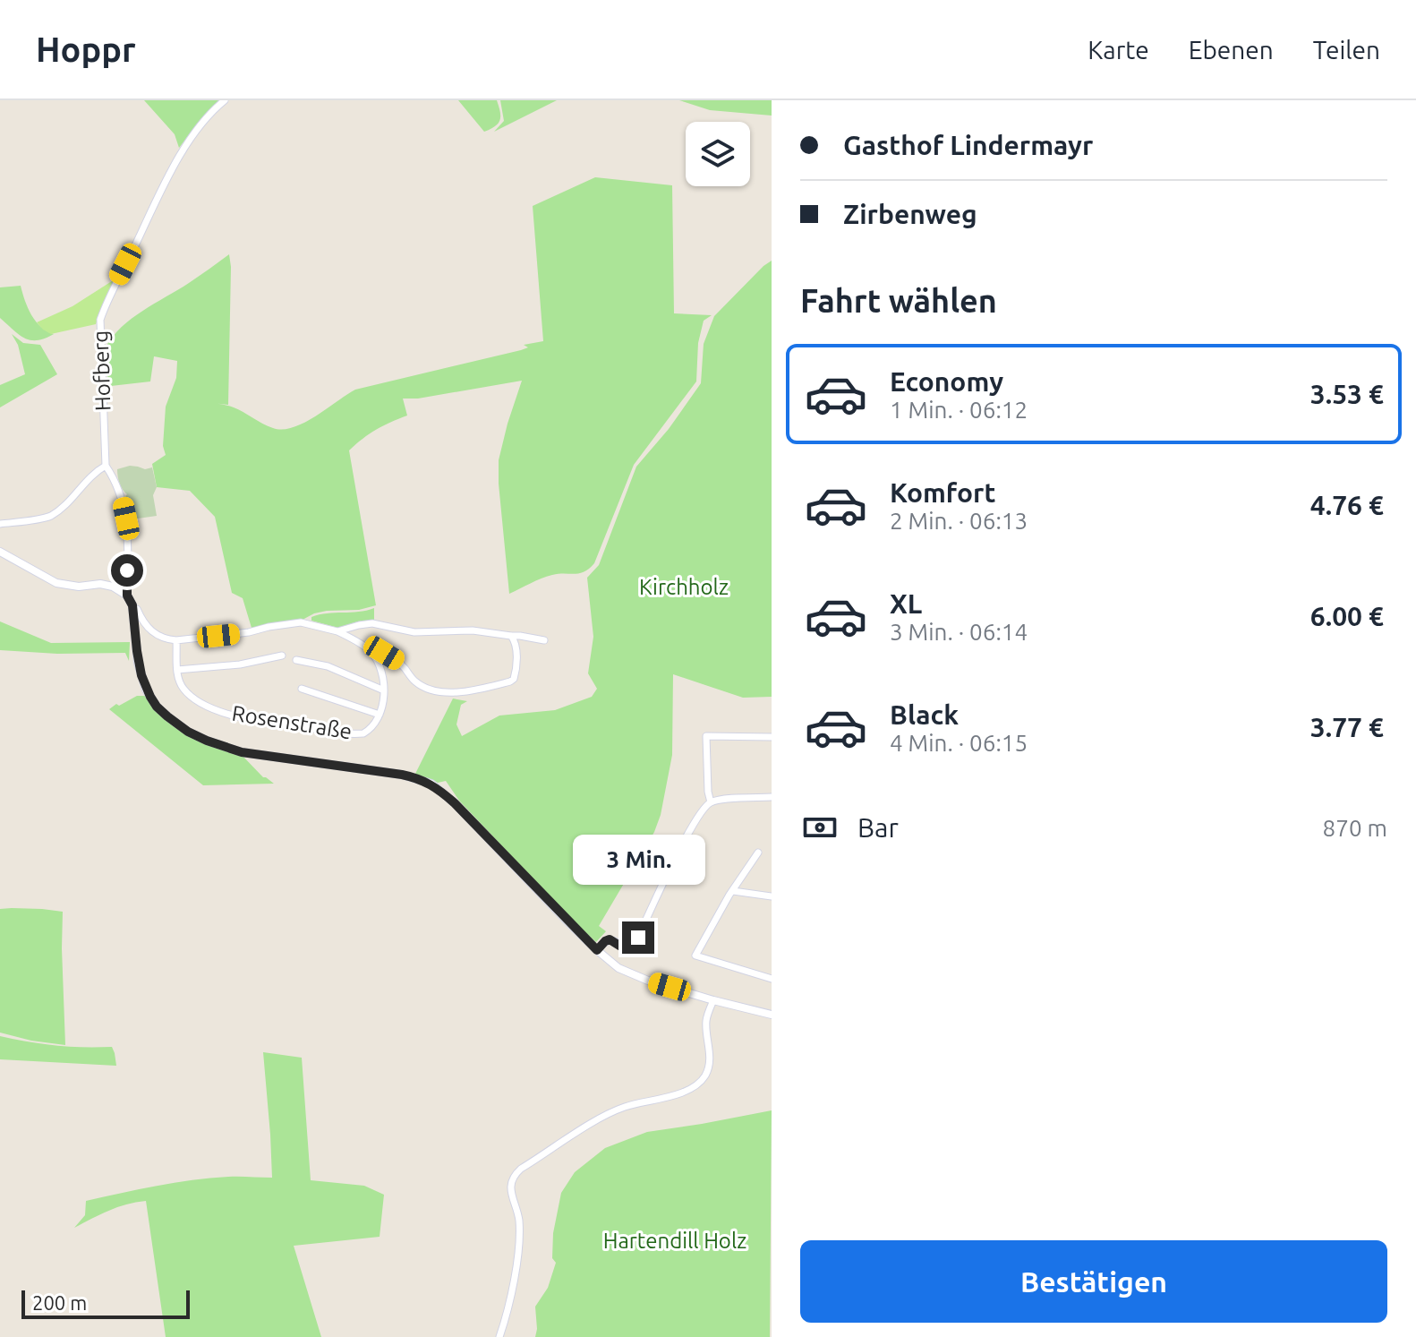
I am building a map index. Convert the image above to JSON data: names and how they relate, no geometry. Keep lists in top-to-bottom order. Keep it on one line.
{"streets":{"street":["Hofberg","Rosenstraße"]},"parks":["Kirchholz","Hartendill Holz"],"scale_bar":"200 m","page":{"header":"Hoppr","nav":["Karte","Ebenen","Teilen"],"banner":["Gasthof Lindermayr","Zirbenweg"],"heading":"Fahrt wählen","list":[{"name":"Economy","note":"1 Min. · 06:12","value":"3.53 €"},{"name":"Komfort","note":"2 Min. · 06:13","value":"4.76 €"},{"name":"XL","note":"3 Min. · 06:14","value":"6.00 €"},{"name":"Black","note":"4 Min. · 06:15","value":"3.77 €"}],"pay":["Bar","870 m"],"bubble":"3 Min.","buttons":"Bestätigen","scale":"200 m"}}
